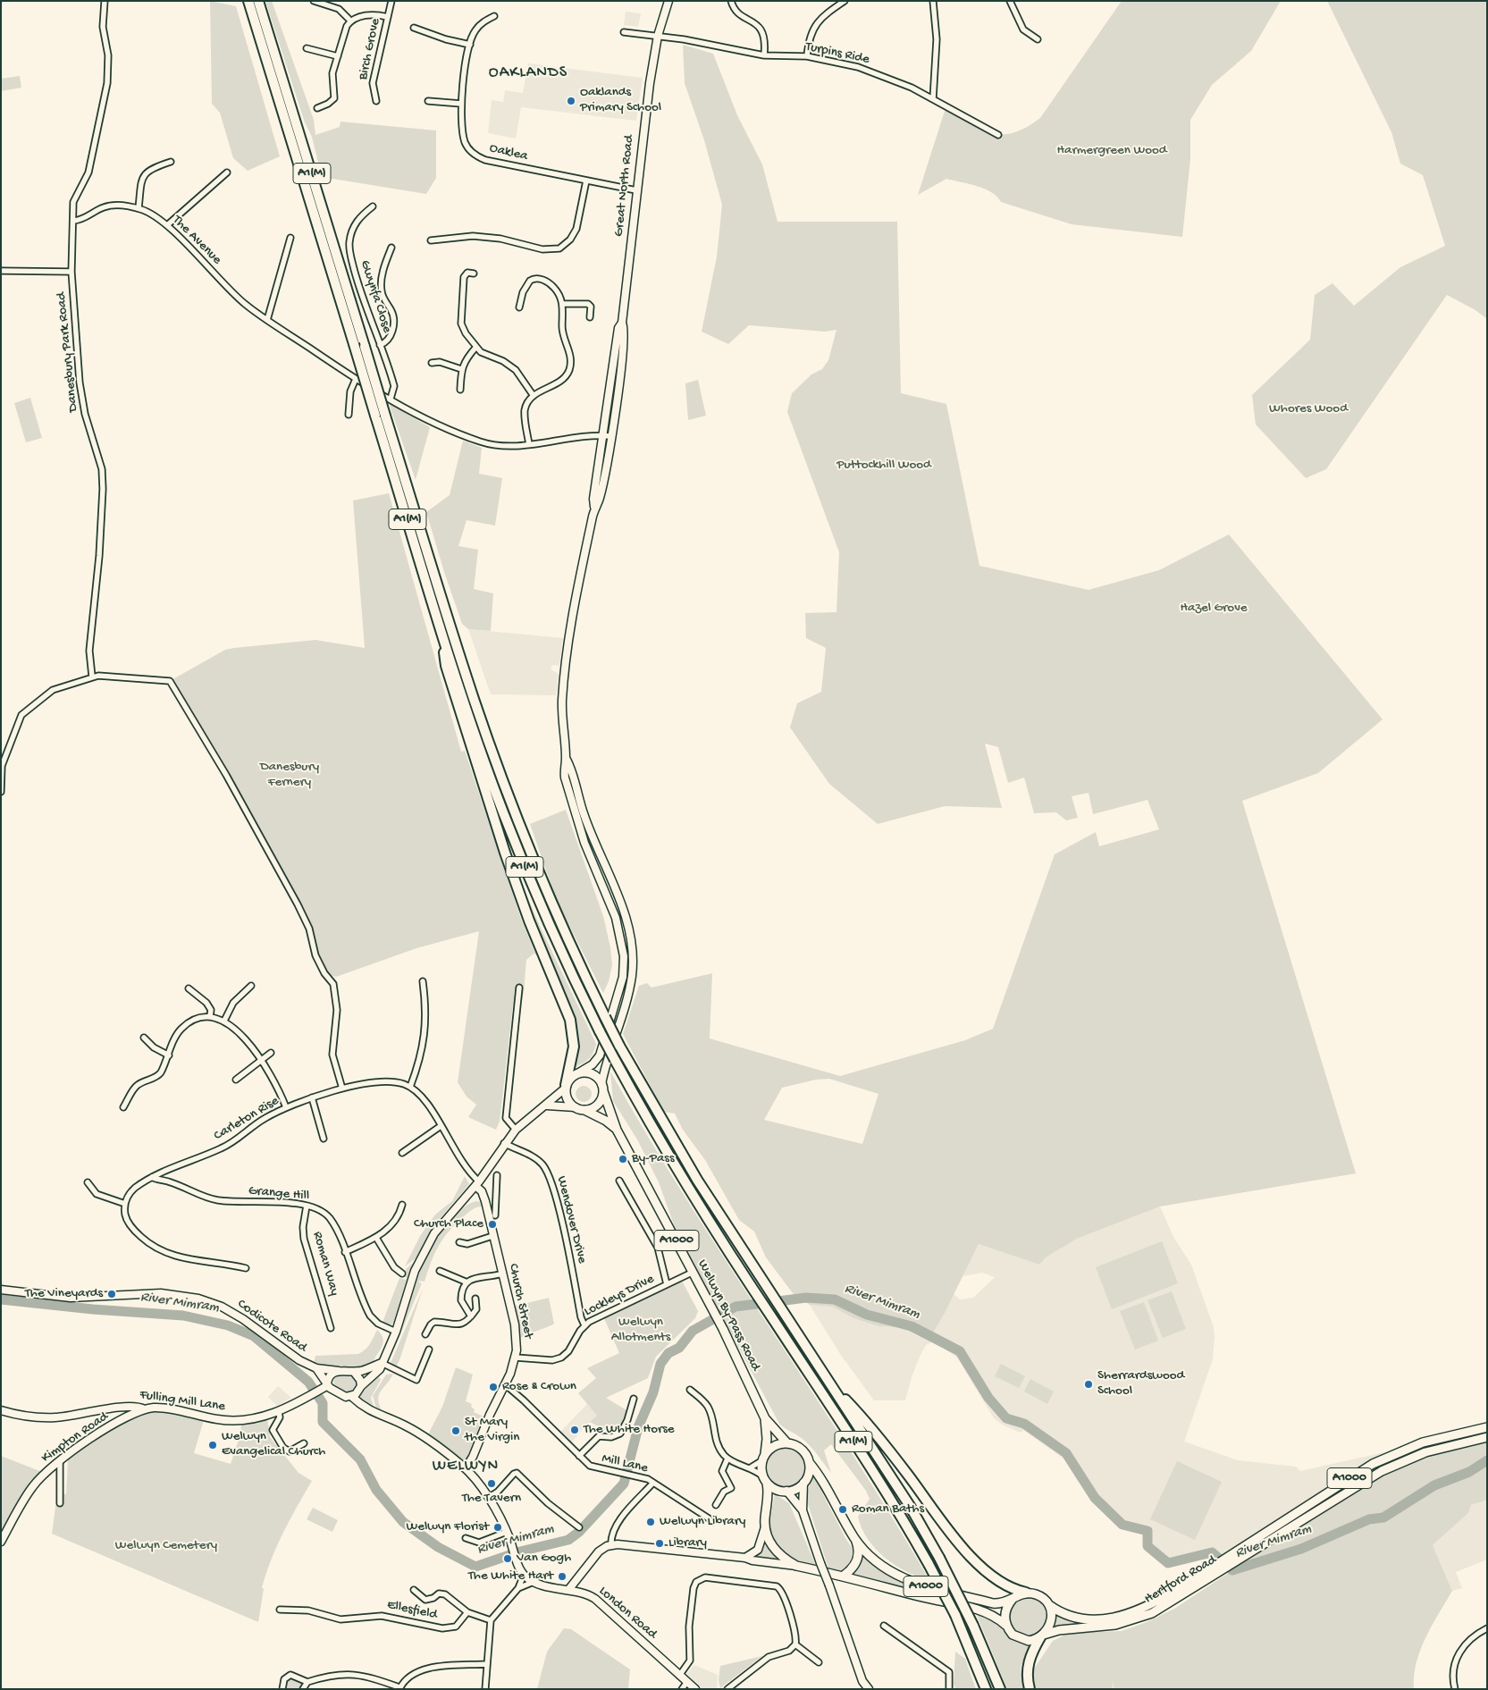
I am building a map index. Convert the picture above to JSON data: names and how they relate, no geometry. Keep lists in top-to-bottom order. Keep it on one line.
{"streets":{"highway":["A1(M)"],"main road":["Great North Road","A1000","Church Street","Welwyn By-Pass Road","Codicote Road","Fulling Mill Lane","Kimpton Road","Hertford Road","London Road"],"street":["Birch Grove","Turpins Ride","Oaklea","The Avenue","Gwynfa Close","Danesbury Park Road","Carleton Rise","Grange Hill","Wendover Drive","Roman Way","Lockleys Drive","Mill Lane","Ellesfield"]},"crossings":[["Turpins Ride","Great North Road"],["Oaklea","Great North Road"],["Great North Road","The Avenue"],["The Avenue","Gwynfa Close"],["The Avenue","Danesbury Park Road"],["Carleton Rise","Grange Hill"],["Grange Hill","Roman Way"],["Wendover Drive","Lockleys Drive"],["A1000","Welwyn By-Pass Road"],["A1000","Hertford Road"],["Lockleys Drive","Church Street"],["Lockleys Drive","Welwyn By-Pass Road"],["Church Street","Mill Lane"],["Church Street","London Road"],["Codicote Road","Fulling Mill Lane"],["Fulling Mill Lane","Kimpton Road"]],"districts":["OAKLANDS","WELWYN"],"water":["River Mimram"],"parks":["Harmergreen Wood","Whores Wood","Puttockhill Wood","Hazel Grove","Danesbury Fernery","Welwyn Allotments","Welwyn Cemetery"],"places":["Oaklands Primary School","By-Pass","Church Place","The Vineyards","Sherrardswood School","Rose & Crown","The White Horse","St Mary the Virgin","Welwyn Evangelical Church","The Tavern","Roman Baths","Welwyn Library","Welwyn Florist","Library","Van Gogh","The White Hart"]}
